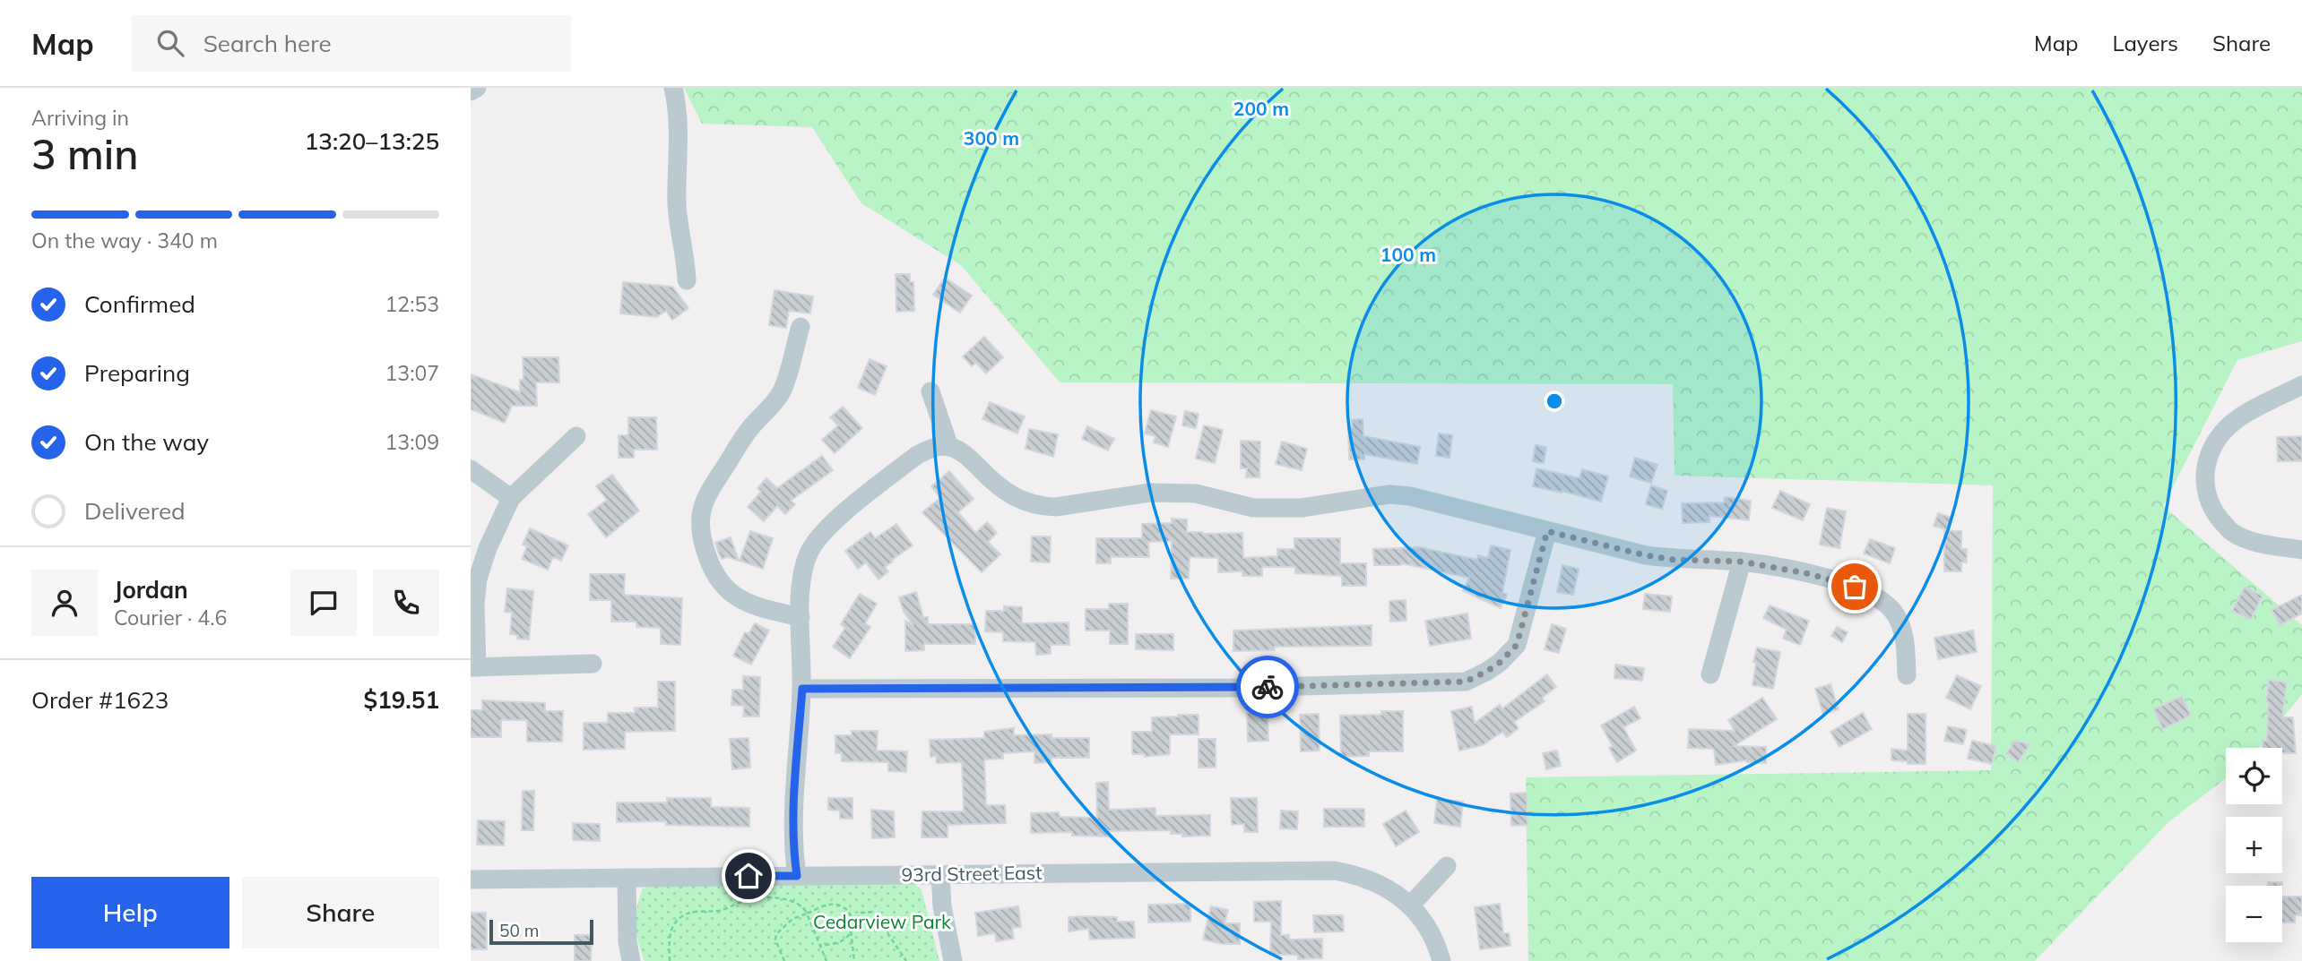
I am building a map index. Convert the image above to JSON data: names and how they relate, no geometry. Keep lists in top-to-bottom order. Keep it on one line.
{"streets":{"street":["93rd Street East"]},"parks":["Cedarview Park"],"scale_bar":"50 m","page":{"header":"Map","search":"Search here","nav":["Map","Layers","Share"],"heading":["3 min","Arriving in","13:20–13:25"],"panel":["Jordan","Courier · 4.6","Order #1623","$19.51"],"bar":"On the way · 340 m","list":[["Confirmed","12:53"],["Preparing","13:07"],["On the way","13:09"],"Delivered"],"map_buttons":["+","−"],"buttons":["Help","Share"],"scale":"50 m"},"rings":["200 m","300 m","100 m"]}
